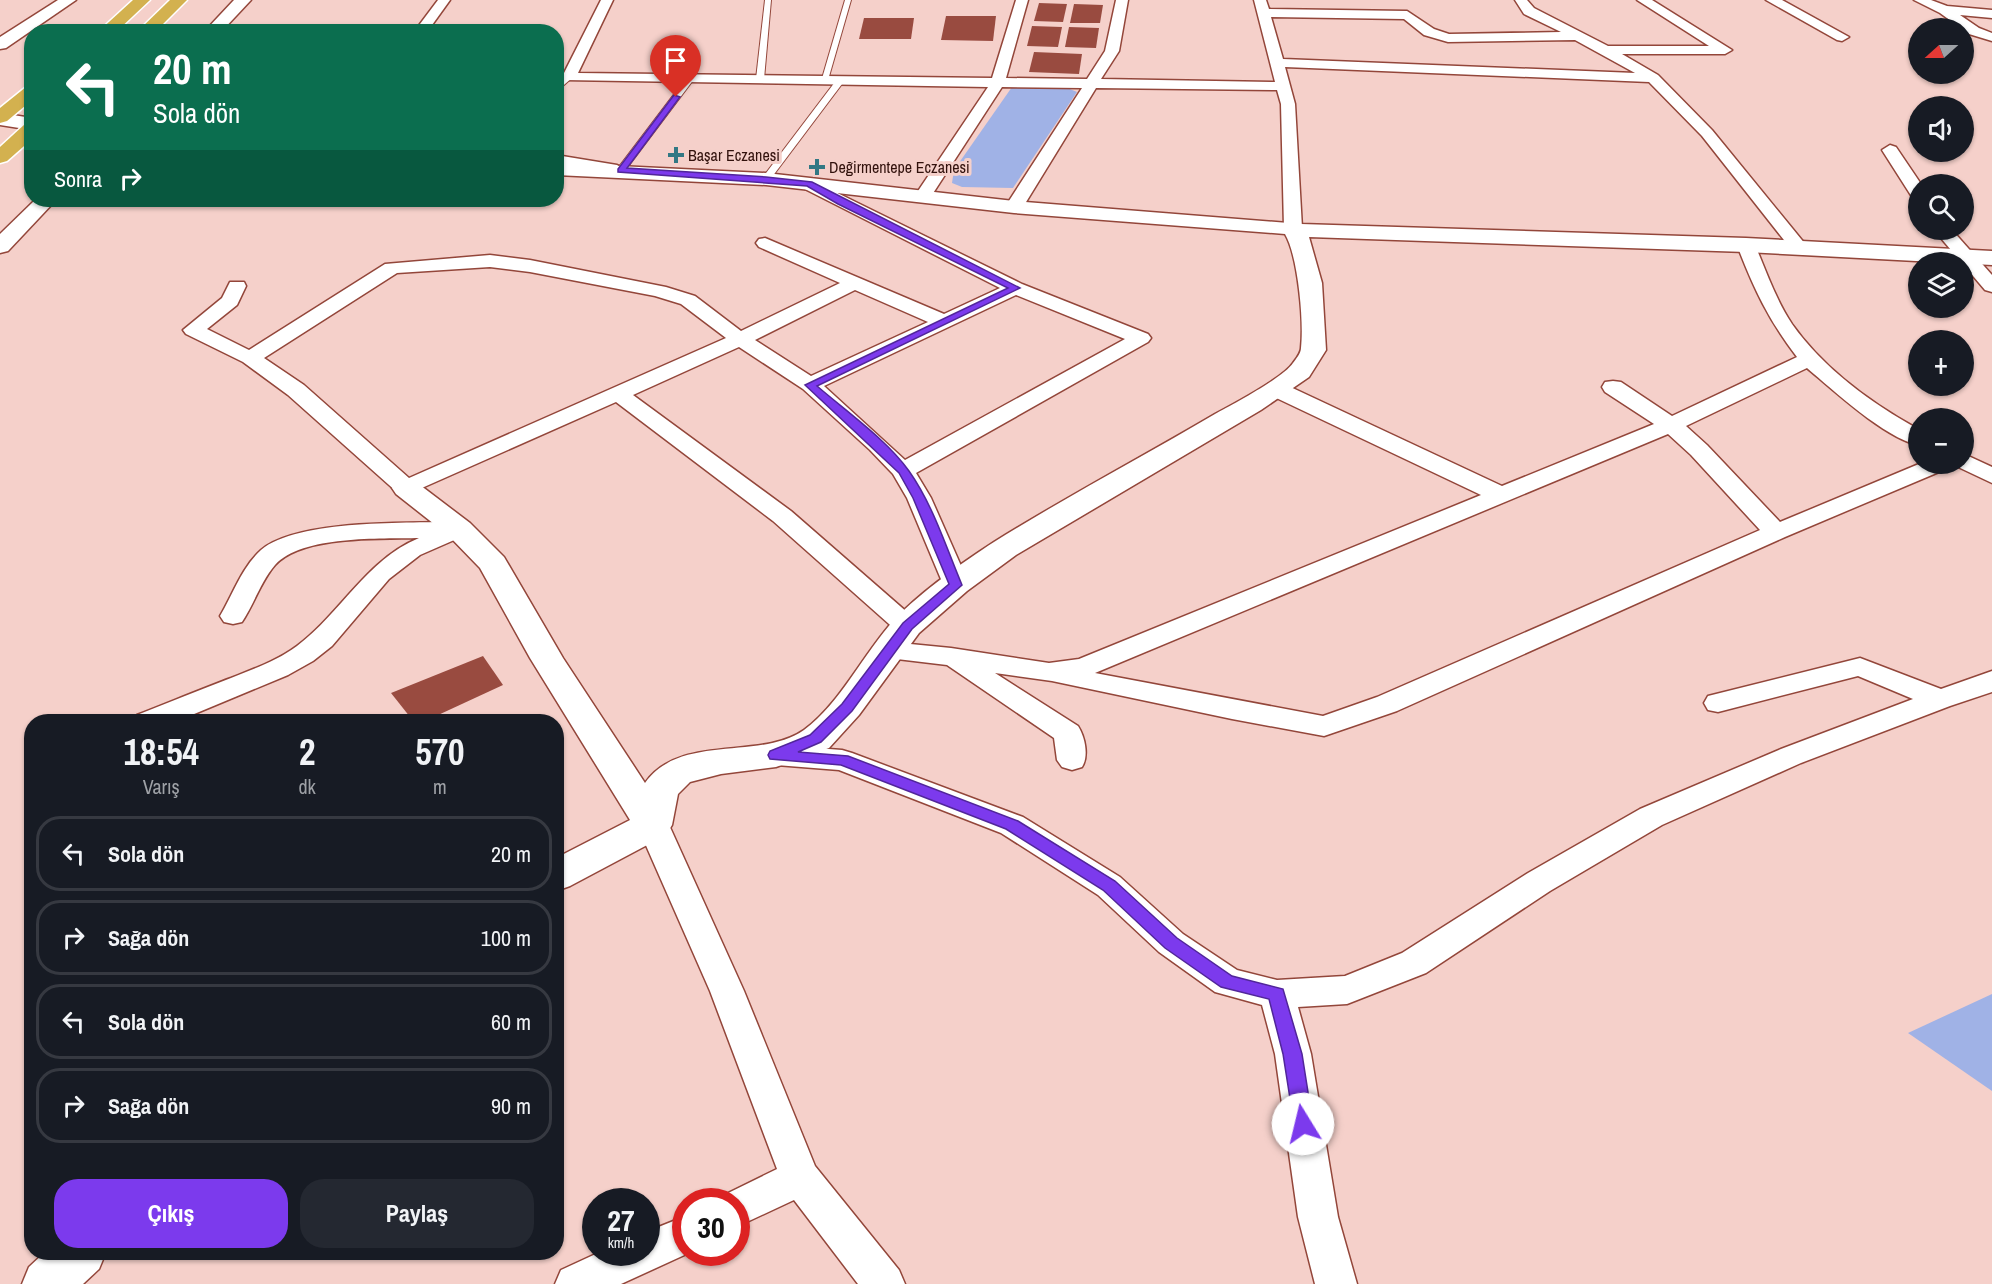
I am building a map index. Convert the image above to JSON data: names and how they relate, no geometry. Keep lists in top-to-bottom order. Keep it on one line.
{"places":{"health":["Başar Eczanesi","Değirmentepe Eczanesi"]},"north":"left","page":{"map_buttons":["+","−"],"turn":["20 m","Sola dön"],"then":"Sonra","eta":["18:54","Varış","2","dk","570","m"],"list":[{"name":"Sola dön","value":"20 m"},{"name":"Sağa dön","value":"100 m"},{"name":"Sola dön","value":"60 m"},{"name":"Sağa dön","value":"90 m"}],"buttons":["Çıkış","Paylaş"],"speed":"27 km/h","limit":"30"}}
